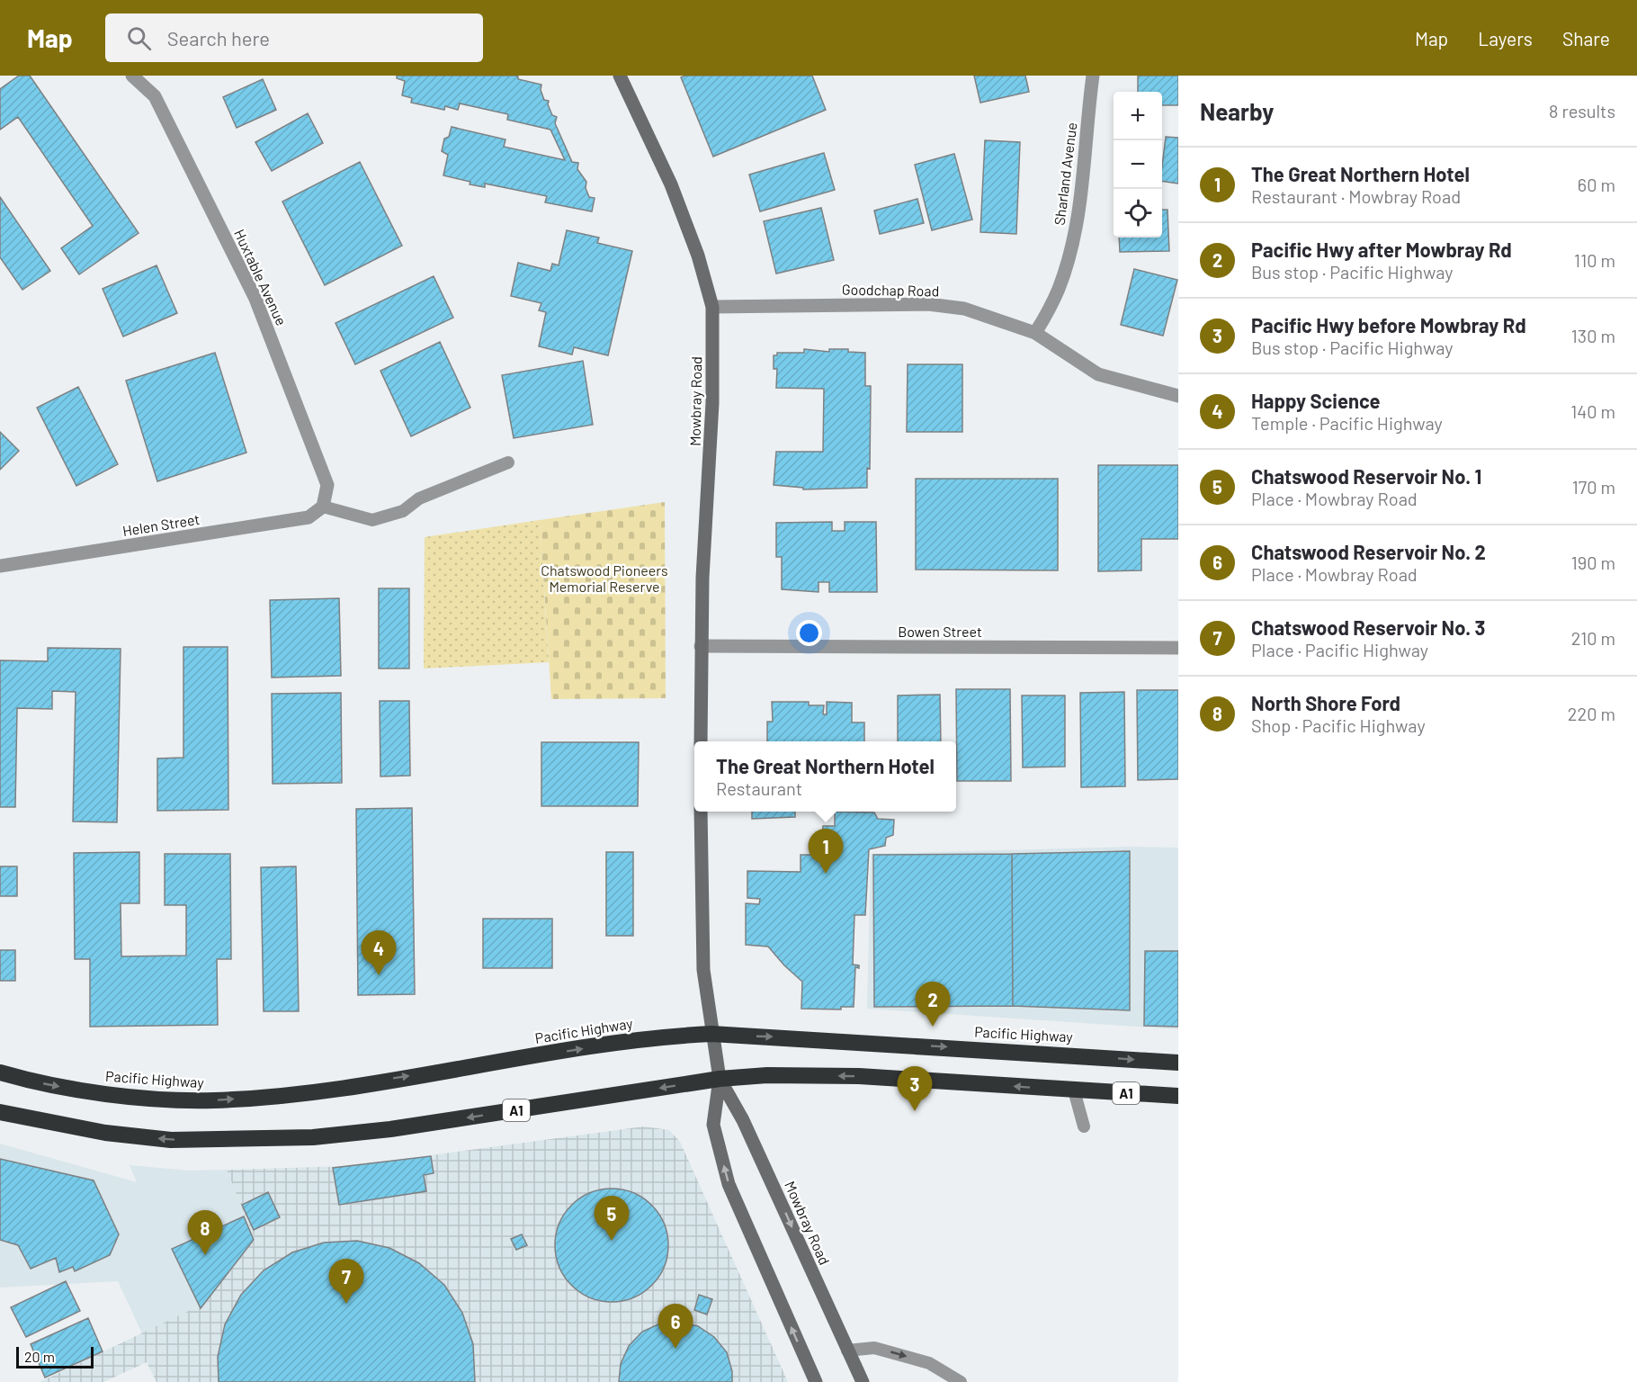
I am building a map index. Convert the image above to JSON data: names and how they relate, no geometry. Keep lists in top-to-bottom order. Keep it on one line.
{"streets":{"highway":["Pacific Highway","A1"],"main road":["Mowbray Road"],"street":["Sharland Avenue","Huxtable Avenue","Goodchap Road","Helen Street","Bowen Street"]},"crossings":[["Sharland Avenue","Goodchap Road"],["Huxtable Avenue","Helen Street"],["Goodchap Road","Mowbray Road"],["Mowbray Road","Bowen Street"],["Mowbray Road","Pacific Highway"],["Mowbray Road","A1"]],"parks":["Chatswood Pioneers Memorial Reserve"],"scale_bar":"20 m","page":{"header":"Map","search":"Search here","nav":["Map","Layers","Share"],"heading":["Nearby","8 results"],"map_buttons":["+","−"],"list":[{"mark":"1","name":"The Great Northern Hotel","note":"Restaurant · Mowbray Road","value":"60 m"},{"mark":"2","name":"Pacific Hwy after Mowbray Rd","note":"Bus stop · Pacific Highway","value":"110 m"},{"mark":"3","name":"Pacific Hwy before Mowbray Rd","note":"Bus stop · Pacific Highway","value":"130 m"},{"mark":"4","name":"Happy Science","note":"Temple · Pacific Highway","value":"140 m"},{"mark":"5","name":"Chatswood Reservoir No. 1","note":"Place · Mowbray Road","value":"170 m"},{"mark":"6","name":"Chatswood Reservoir No. 2","note":"Place · Mowbray Road","value":"190 m"},{"mark":"7","name":"Chatswood Reservoir No. 3","note":"Place · Pacific Highway","value":"210 m"},{"mark":"8","name":"North Shore Ford","note":"Shop · Pacific Highway","value":"220 m"}],"popup":["The Great Northern Hotel","Restaurant"],"pins":["1","4","2","3","5","8","7","6"],"scale":"20 m"}}
